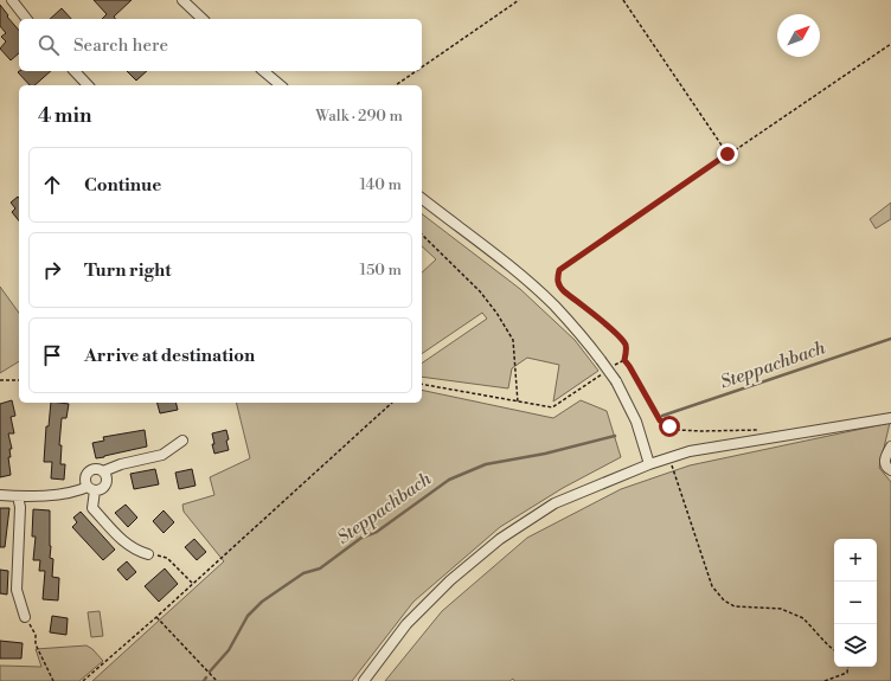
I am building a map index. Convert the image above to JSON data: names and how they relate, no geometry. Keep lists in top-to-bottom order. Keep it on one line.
{"water":["Steppachbach"],"north":"top right","page":{"search":"Search here","heading":["4 min","Walk · 290 m"],"list":[["Continue","140 m"],["Turn right","150 m"],"Arrive at destination"],"map_buttons":["+","−"]}}
